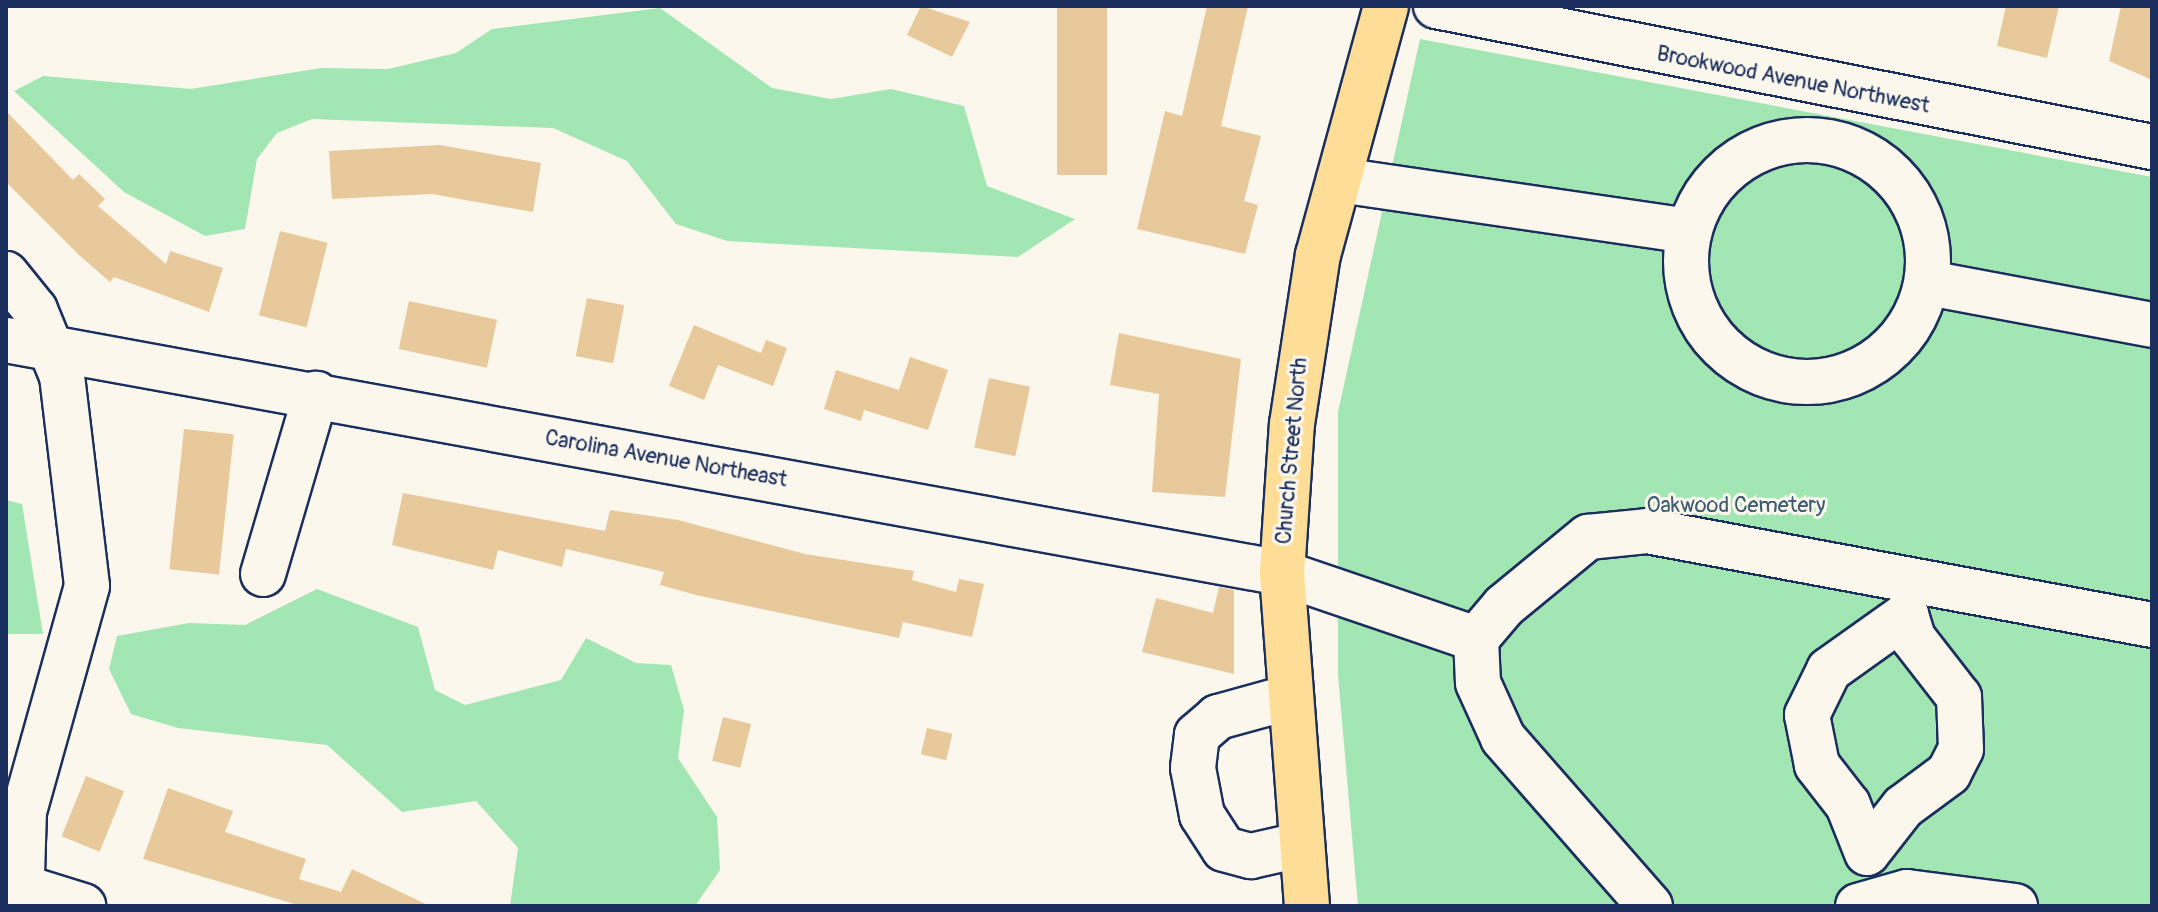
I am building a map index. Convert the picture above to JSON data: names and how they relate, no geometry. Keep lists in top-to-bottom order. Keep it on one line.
{"streets":{"main road":["Church Street North"],"street":["Brookwood Avenue Northwest","Carolina Avenue Northeast"]},"crossings":[["Church Street North","Carolina Avenue Northeast"]],"parks":["Oakwood Cemetery"]}
